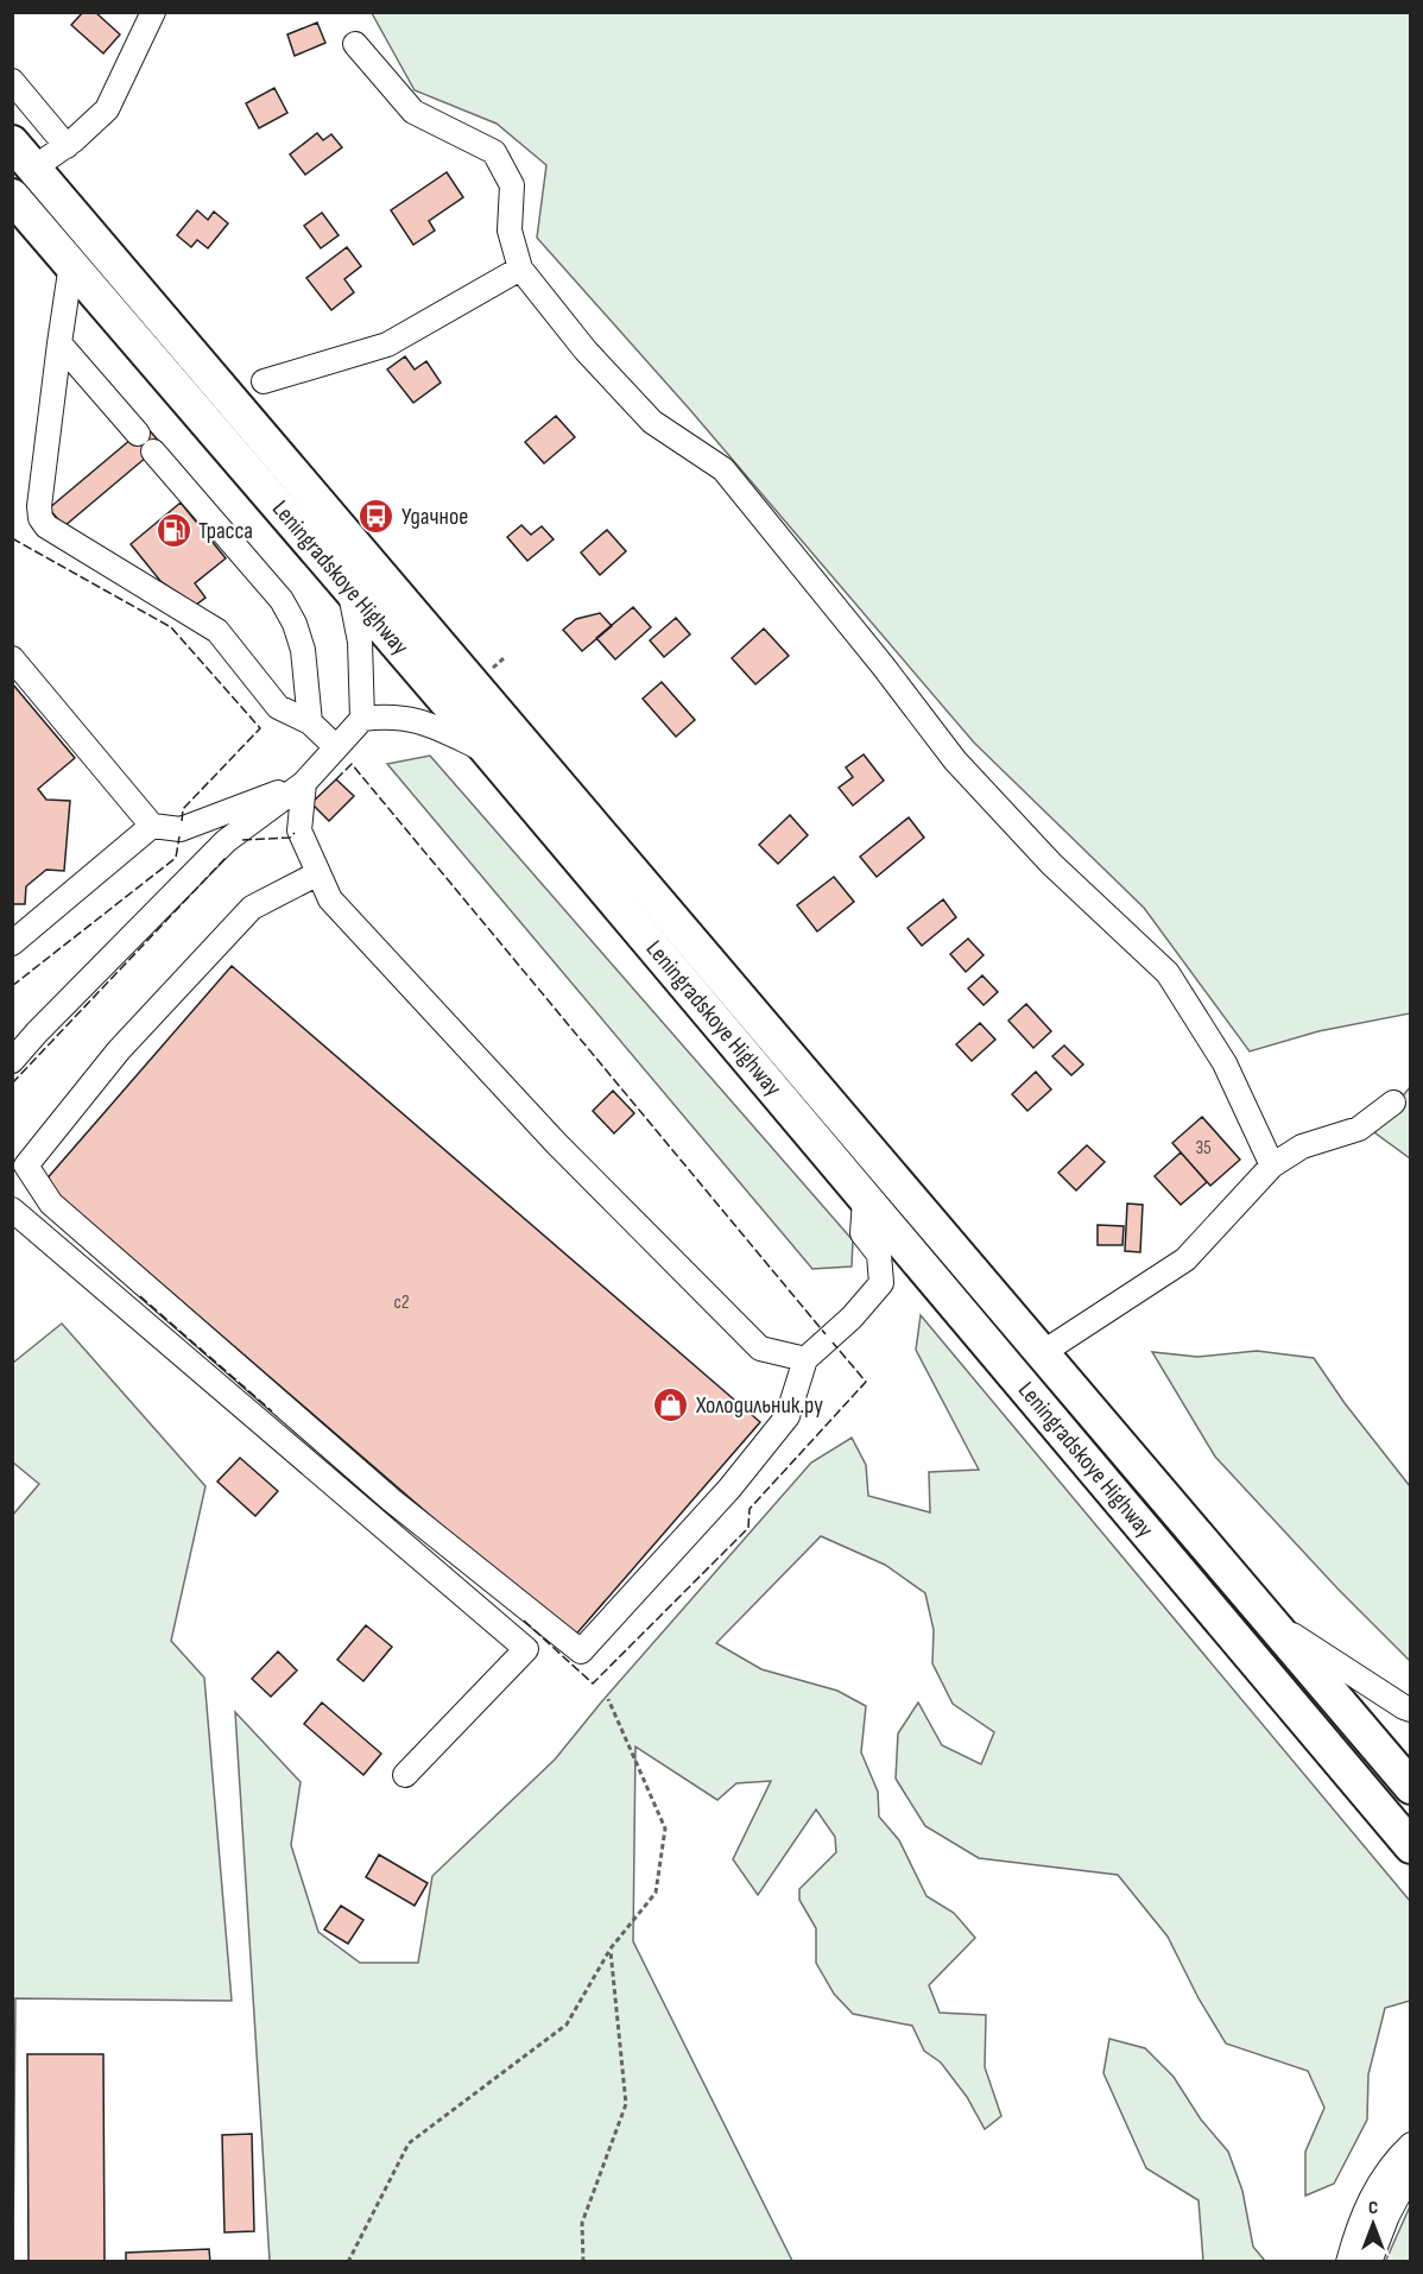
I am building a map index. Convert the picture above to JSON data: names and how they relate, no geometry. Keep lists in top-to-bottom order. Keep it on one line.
{"streets":{"highway":["Leningradskoye Highway"]},"places":{"bus stop":["Удачное"],"fuel station":["Трасса"],"shop":["Холодильник.ру"]},"house_numbers":["35","с2"],"north":"top"}
